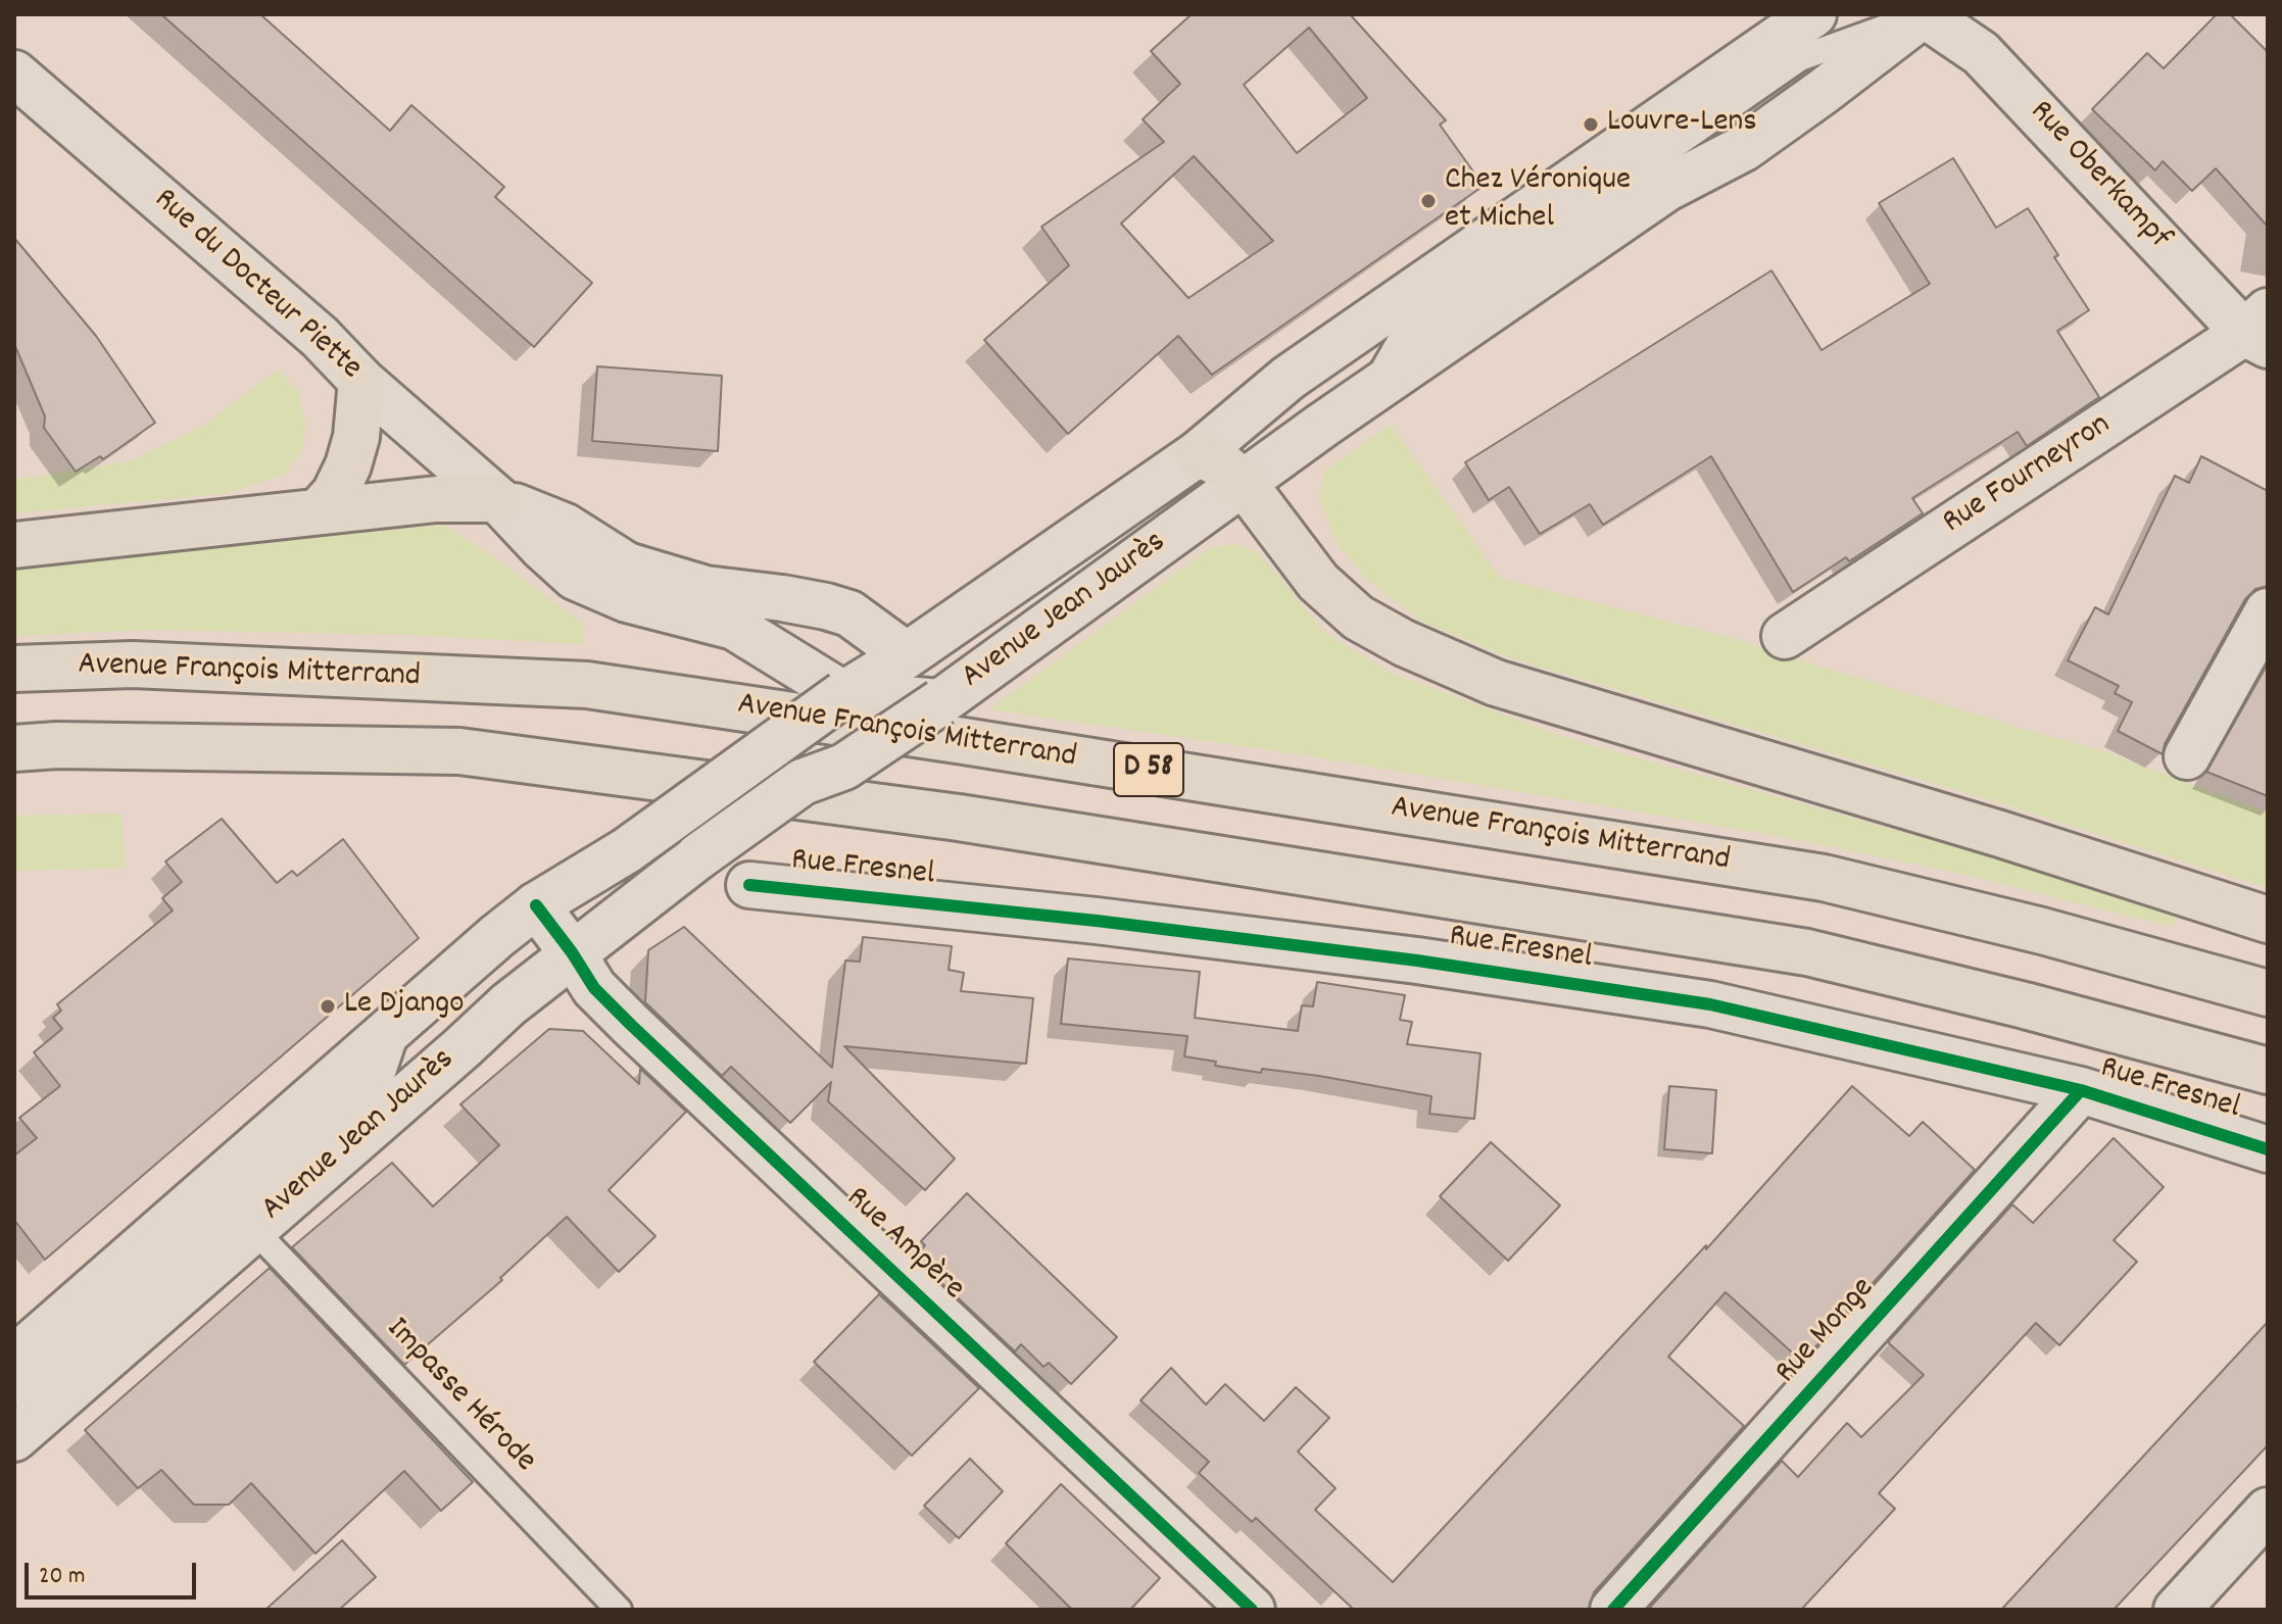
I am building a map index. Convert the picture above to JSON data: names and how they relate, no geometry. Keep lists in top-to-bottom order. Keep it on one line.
{"streets":{"highway":["Avenue François Mitterrand","D 58"],"main road":["Rue Oberkampf","Rue du Docteur Piette","Rue Fourneyron","Avenue Jean Jaurès","Rue Fresnel","Rue Ampère","Rue Monge"],"lane":["Impasse Hérode"]},"crossings":[["Rue Oberkampf","Rue Fourneyron"],["Rue Oberkampf","Avenue Jean Jaurès"],["Rue du Docteur Piette","Avenue Jean Jaurès"],["Avenue Jean Jaurès","Rue Ampère"],["Avenue Jean Jaurès","Impasse Hérode"],["Rue Fresnel","Rue Monge"]],"places":["Louvre-Lens","Chez Véronique et Michel","Le Django"],"scale_bar":"20 m"}
